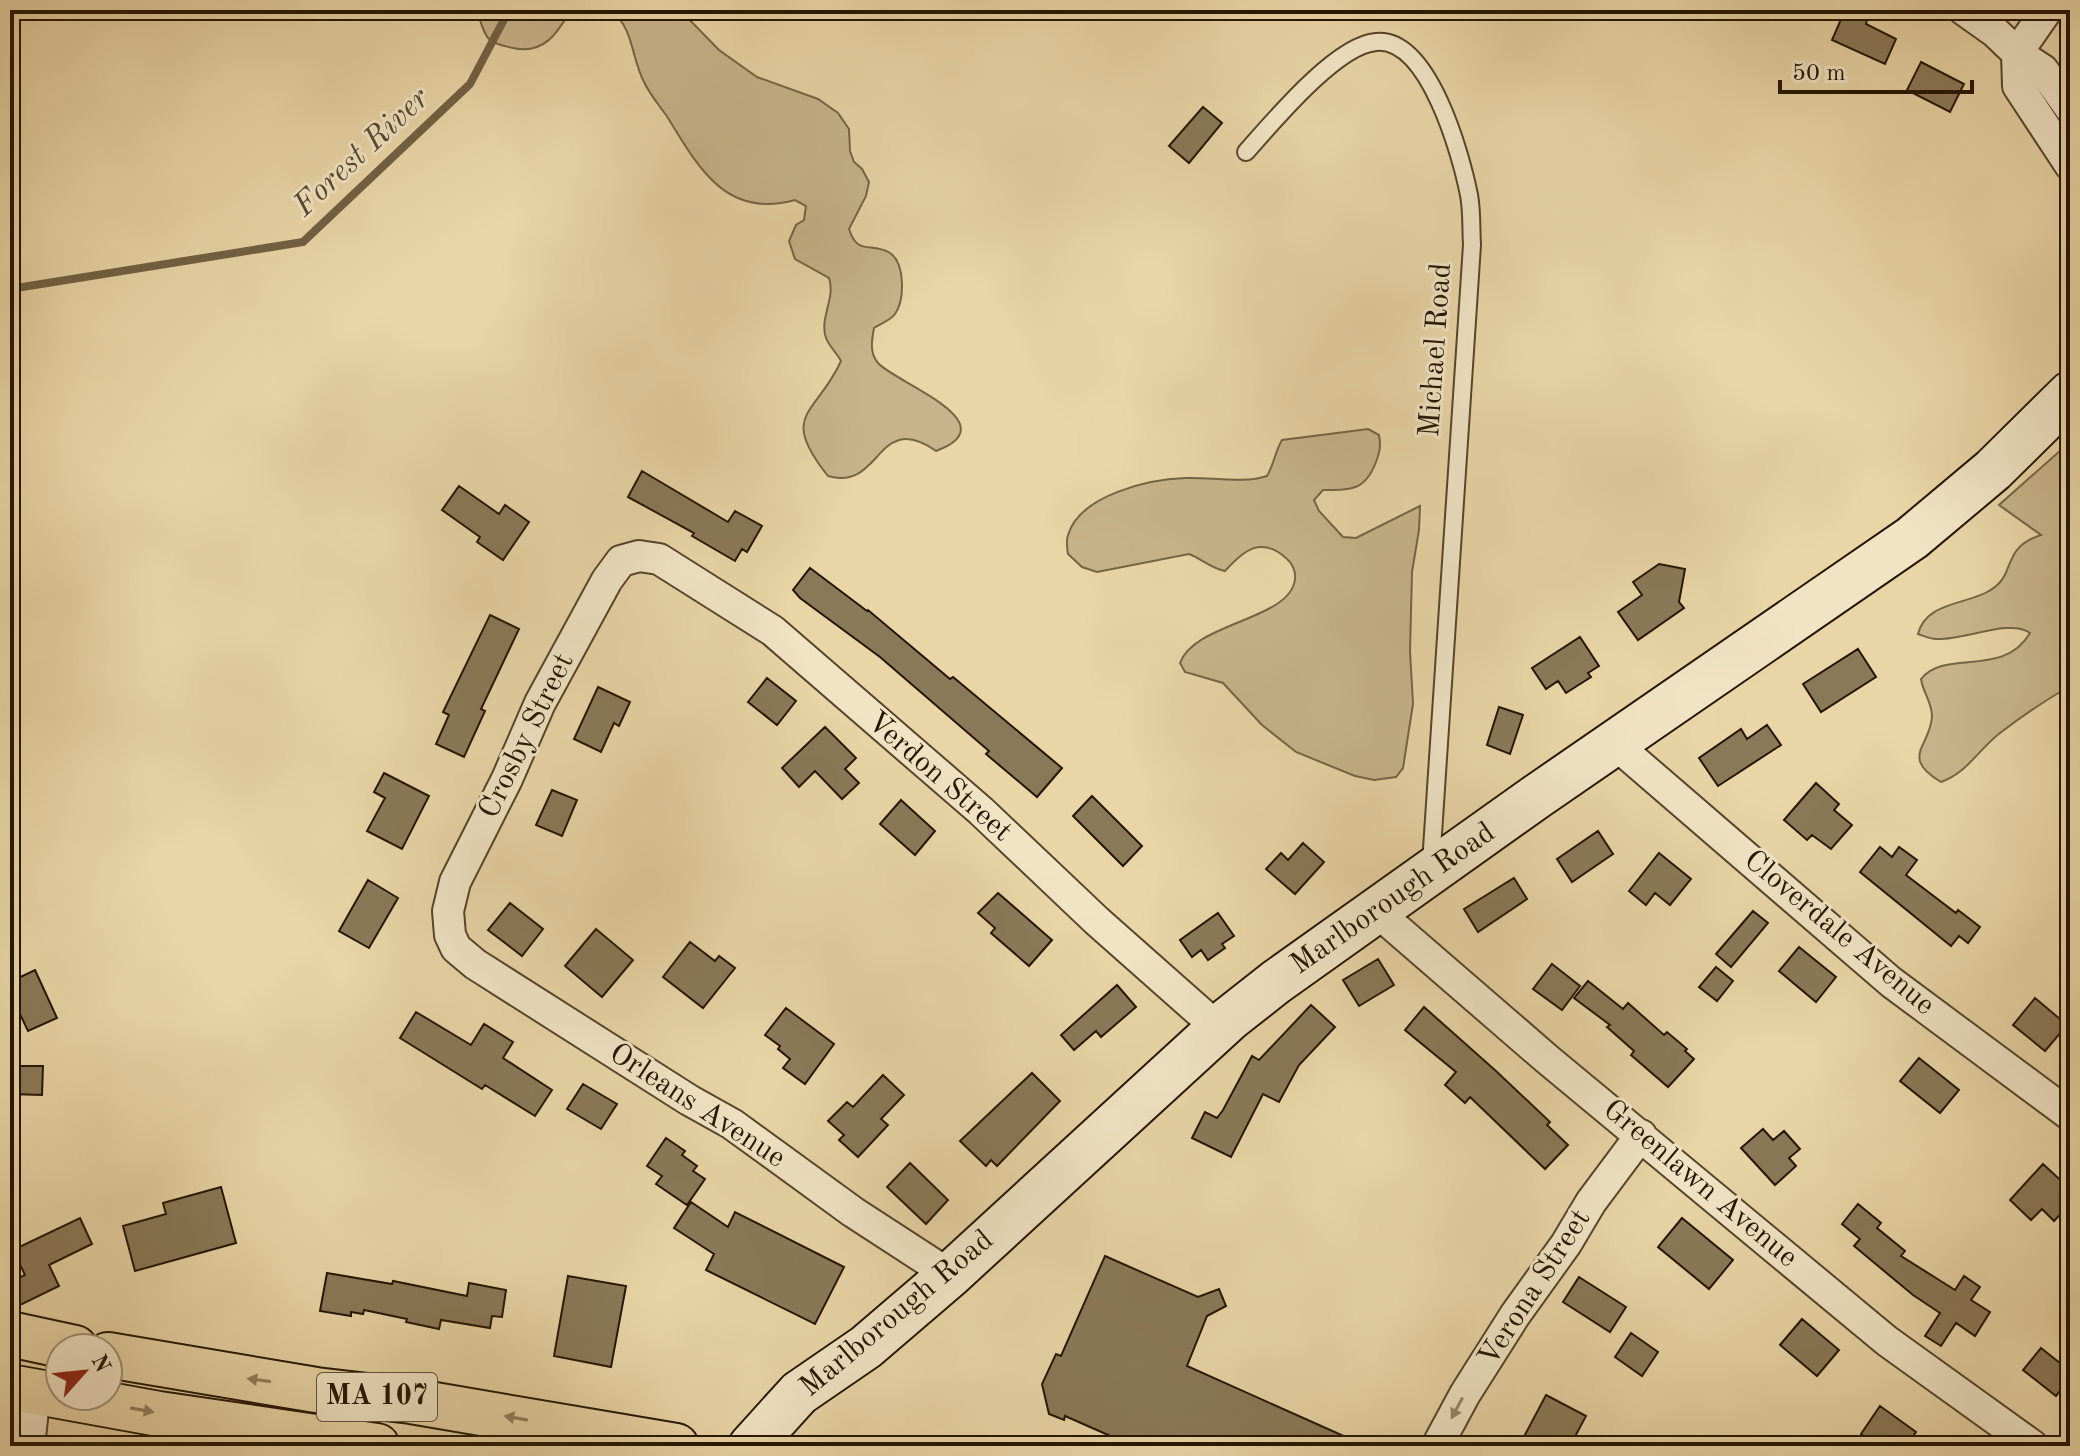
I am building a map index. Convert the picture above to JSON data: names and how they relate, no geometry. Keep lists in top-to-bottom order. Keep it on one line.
{"streets":{"main road":["MA 107"],"street":["Crosby Street","Verdon Street","Marlborough Road","Cloverdale Avenue","Orleans Avenue","Greenlawn Avenue","Verona Street"],"lane":["Michael Road"]},"crossings":[["Michael Road","Marlborough Road"],["Crosby Street","Verdon Street"],["Crosby Street","Orleans Avenue"],["Verdon Street","Marlborough Road"],["Marlborough Road","Cloverdale Avenue"],["Marlborough Road","Orleans Avenue"],["Marlborough Road","Greenlawn Avenue"],["Greenlawn Avenue","Verona Street"]],"one_way":["Verona Street"],"water":["Forest River"],"scale_bar":"50 m","north":"top right"}
